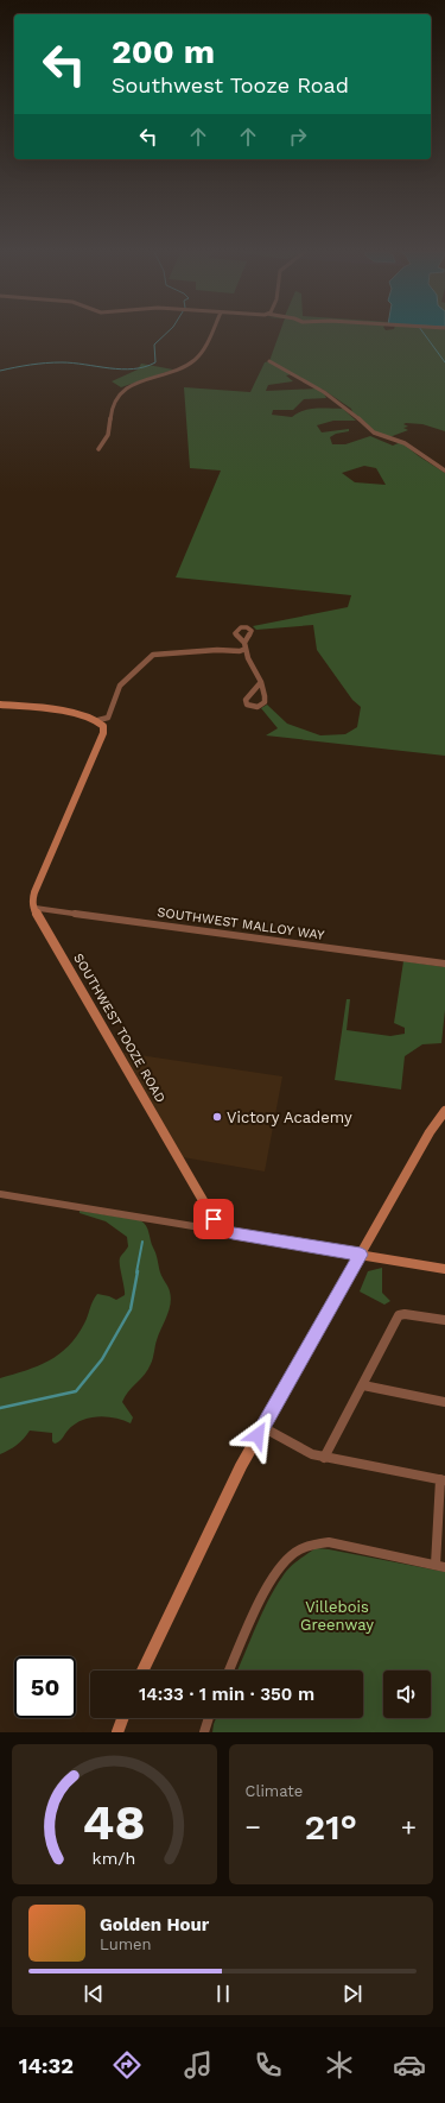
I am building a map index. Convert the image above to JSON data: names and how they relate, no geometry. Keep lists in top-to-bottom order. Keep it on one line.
{"streets":{"main road":["SOUTHWEST TOOZE ROAD"],"street":["SOUTHWEST MALLOY WAY"]},"crossings":[["SOUTHWEST MALLOY WAY","SOUTHWEST TOOZE ROAD"]],"parks":["Villebois Greenway"],"places":["Victory Academy"],"page":{"turn":["200 m","Southwest Tooze Road"],"limit":"50","trip":"14:33 · 1 min · 350 m","tile":"Climate","heat":["−","21°","+"],"song":["Golden Hour","Lumen"],"tabs":"14:32","gauge":["48","km/h"]}}
